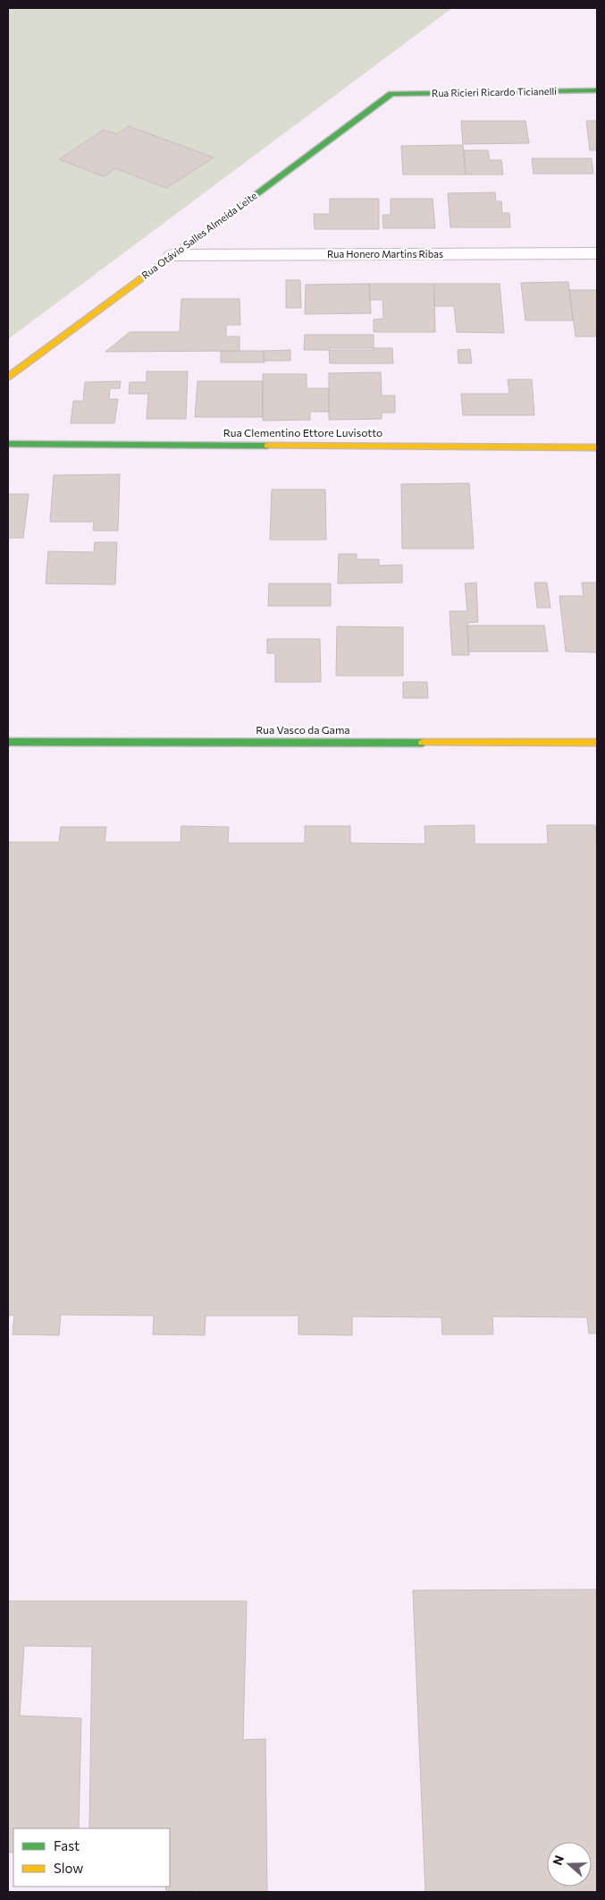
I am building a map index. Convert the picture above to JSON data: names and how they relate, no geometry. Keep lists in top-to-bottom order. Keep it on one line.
{"streets":{"street":["Rua Ricieri Ricardo Ticianelli","Rua Otávio Salles Almeida Leite","Rua Honero Martins Ribas","Rua Clementino Ettore Luvisotto","Rua Vasco da Gama"]},"crossings":[["Rua Ricieri Ricardo Ticianelli","Rua Otávio Salles Almeida Leite"],["Rua Otávio Salles Almeida Leite","Rua Honero Martins Ribas"]],"legend":["Fast","Slow"],"north":"left"}
